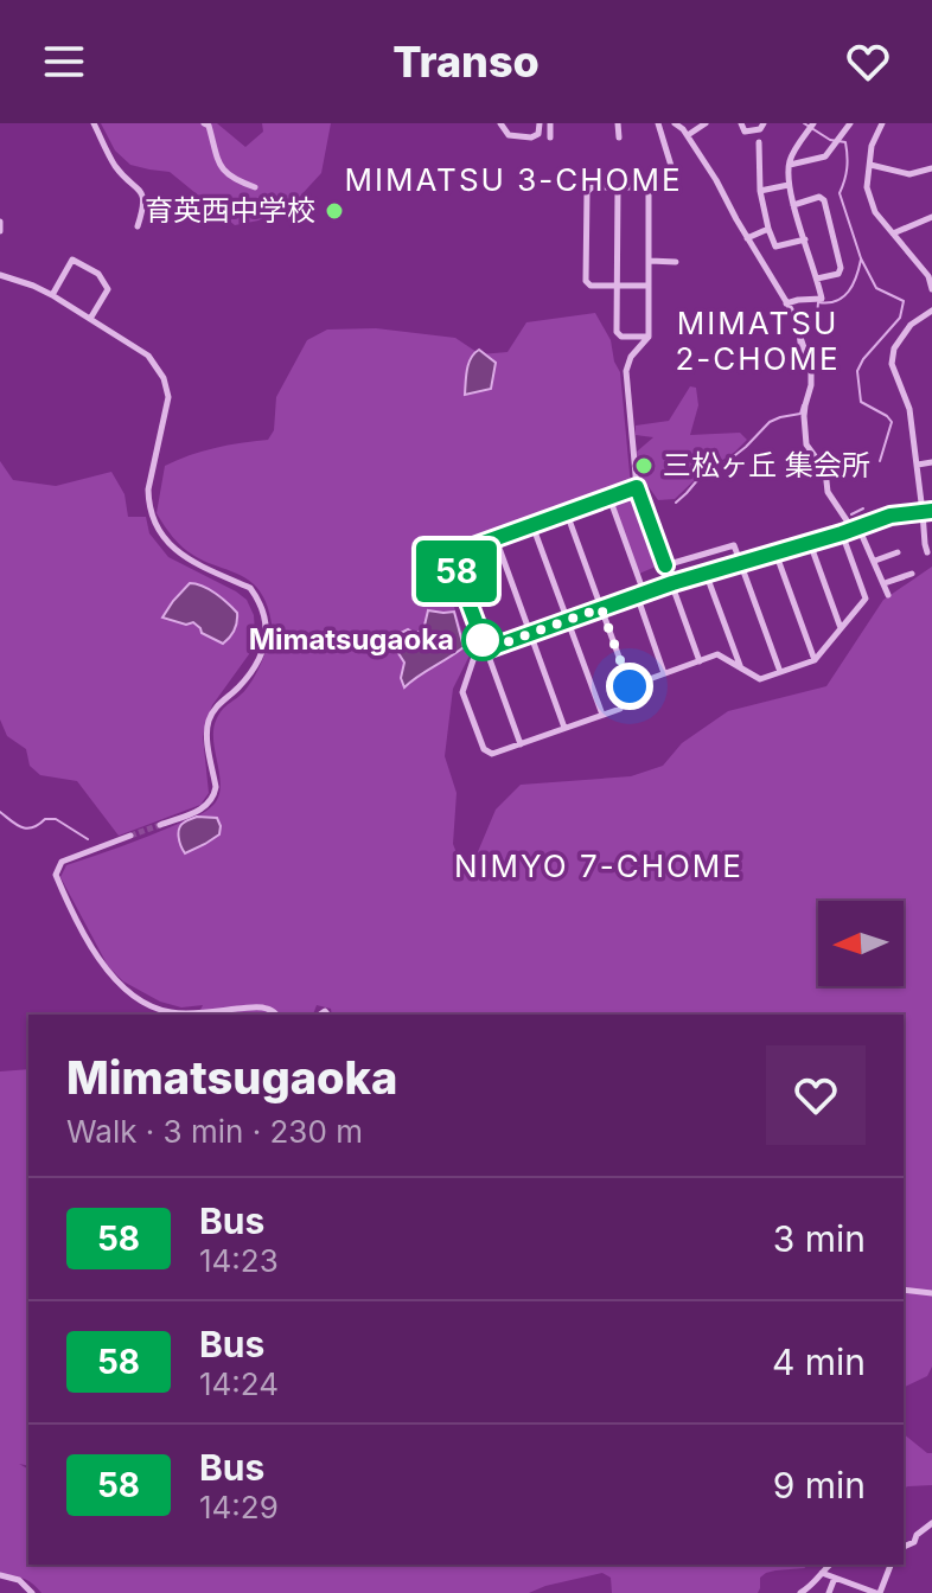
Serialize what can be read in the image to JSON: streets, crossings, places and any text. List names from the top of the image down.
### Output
{
  "districts": ["MIMATSU 3-CHOME", "MIMATSU 2-CHOME", "NIMYO 7-CHOME"],
  "places": ["育英西中学校", "三松ヶ丘 集会所", "Mimatsugaoka"],
  "lines": ["bus line 58"],
  "north": "left",
  "page": {
    "header": "Transo",
    "on_map": "58",
    "heading": ["Mimatsugaoka", "Walk · 3 min · 230 m"],
    "list": [
      {
        "mark": "58",
        "name": "Bus",
        "note": "14:23",
        "value": "3 min"
      },
      {
        "mark": "58",
        "name": "Bus",
        "note": "14:24",
        "value": "4 min"
      },
      {
        "mark": "58",
        "name": "Bus",
        "note": "14:29",
        "value": "9 min"
      }
    ]
  }
}
